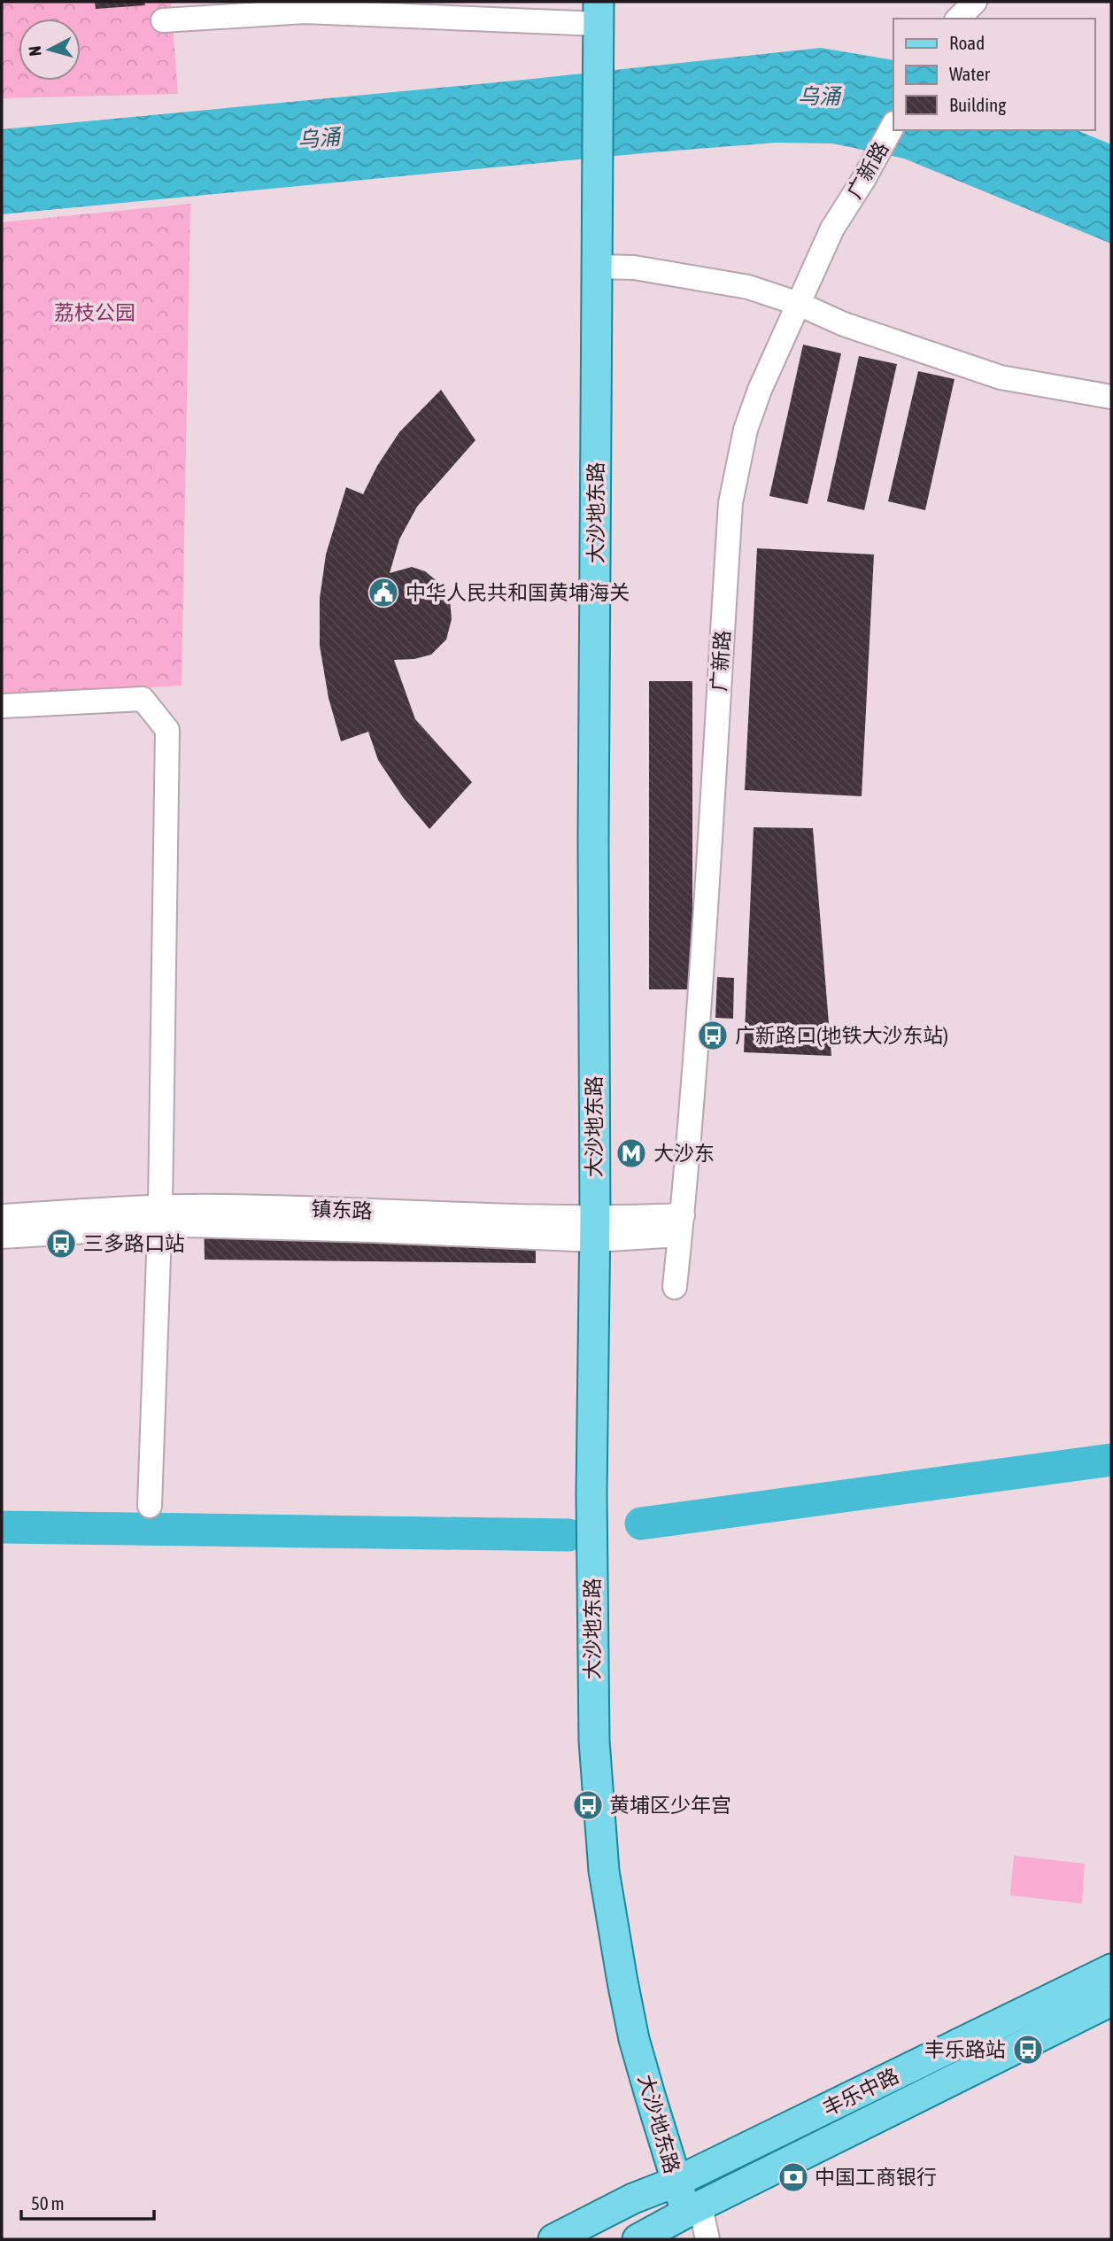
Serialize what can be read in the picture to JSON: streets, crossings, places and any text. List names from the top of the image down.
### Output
{
  "streets": {
    "main road": ["大沙地东路", "丰乐中路"],
    "street": ["广新路", "镇东路"]
  },
  "crossings": [
    ["广新路", "镇东路"],
    ["大沙地东路", "镇东路"],
    ["大沙地东路", "丰乐中路"]
  ],
  "water": ["乌涌"],
  "parks": ["荔枝公园"],
  "places": {
    "public building": ["中华人民共和国黄埔海关"],
    "bus stop": [
      "广新路口(地铁大沙东站)",
      "三多路口站",
      "黄埔区少年宫",
      "丰乐路站"
    ],
    "metro station": ["大沙东"],
    "bank": ["中国工商银行"]
  },
  "legend": ["Road", "Water", "Building"],
  "scale_bar": "50 m",
  "north": "left"
}
